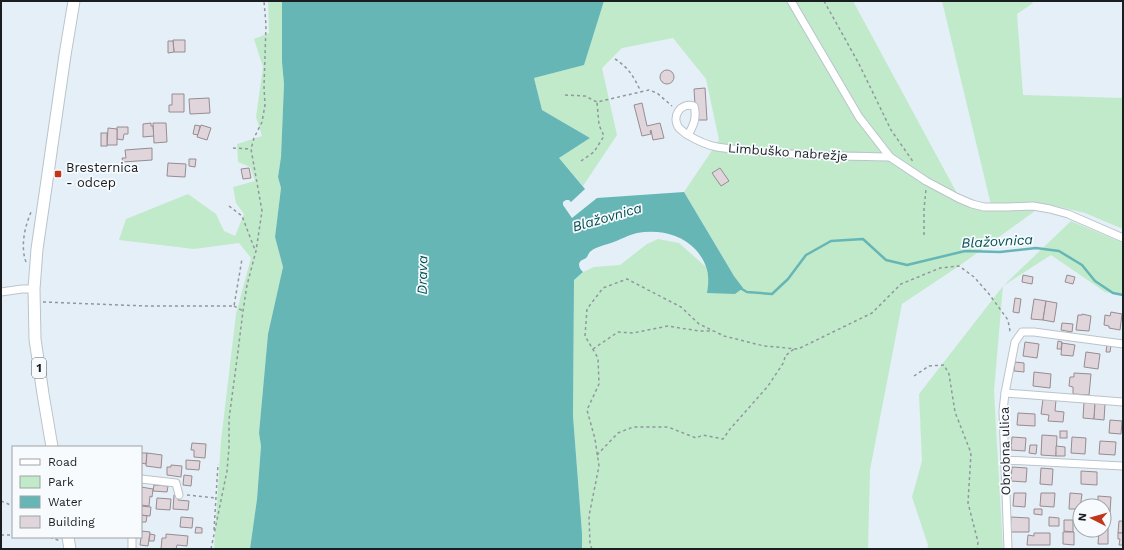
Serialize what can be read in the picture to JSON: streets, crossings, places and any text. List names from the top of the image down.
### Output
{
  "streets": {
    "main road": ["1"],
    "street": ["Limbuško nabrežje", "Obrobna ulica"]
  },
  "water": ["Blažovnica", "Drava"],
  "places": {
    "transit": ["Bresternica - odcep"]
  },
  "legend": [
    "Road",
    "Park",
    "Water",
    "Building"
  ],
  "north": "left"
}
